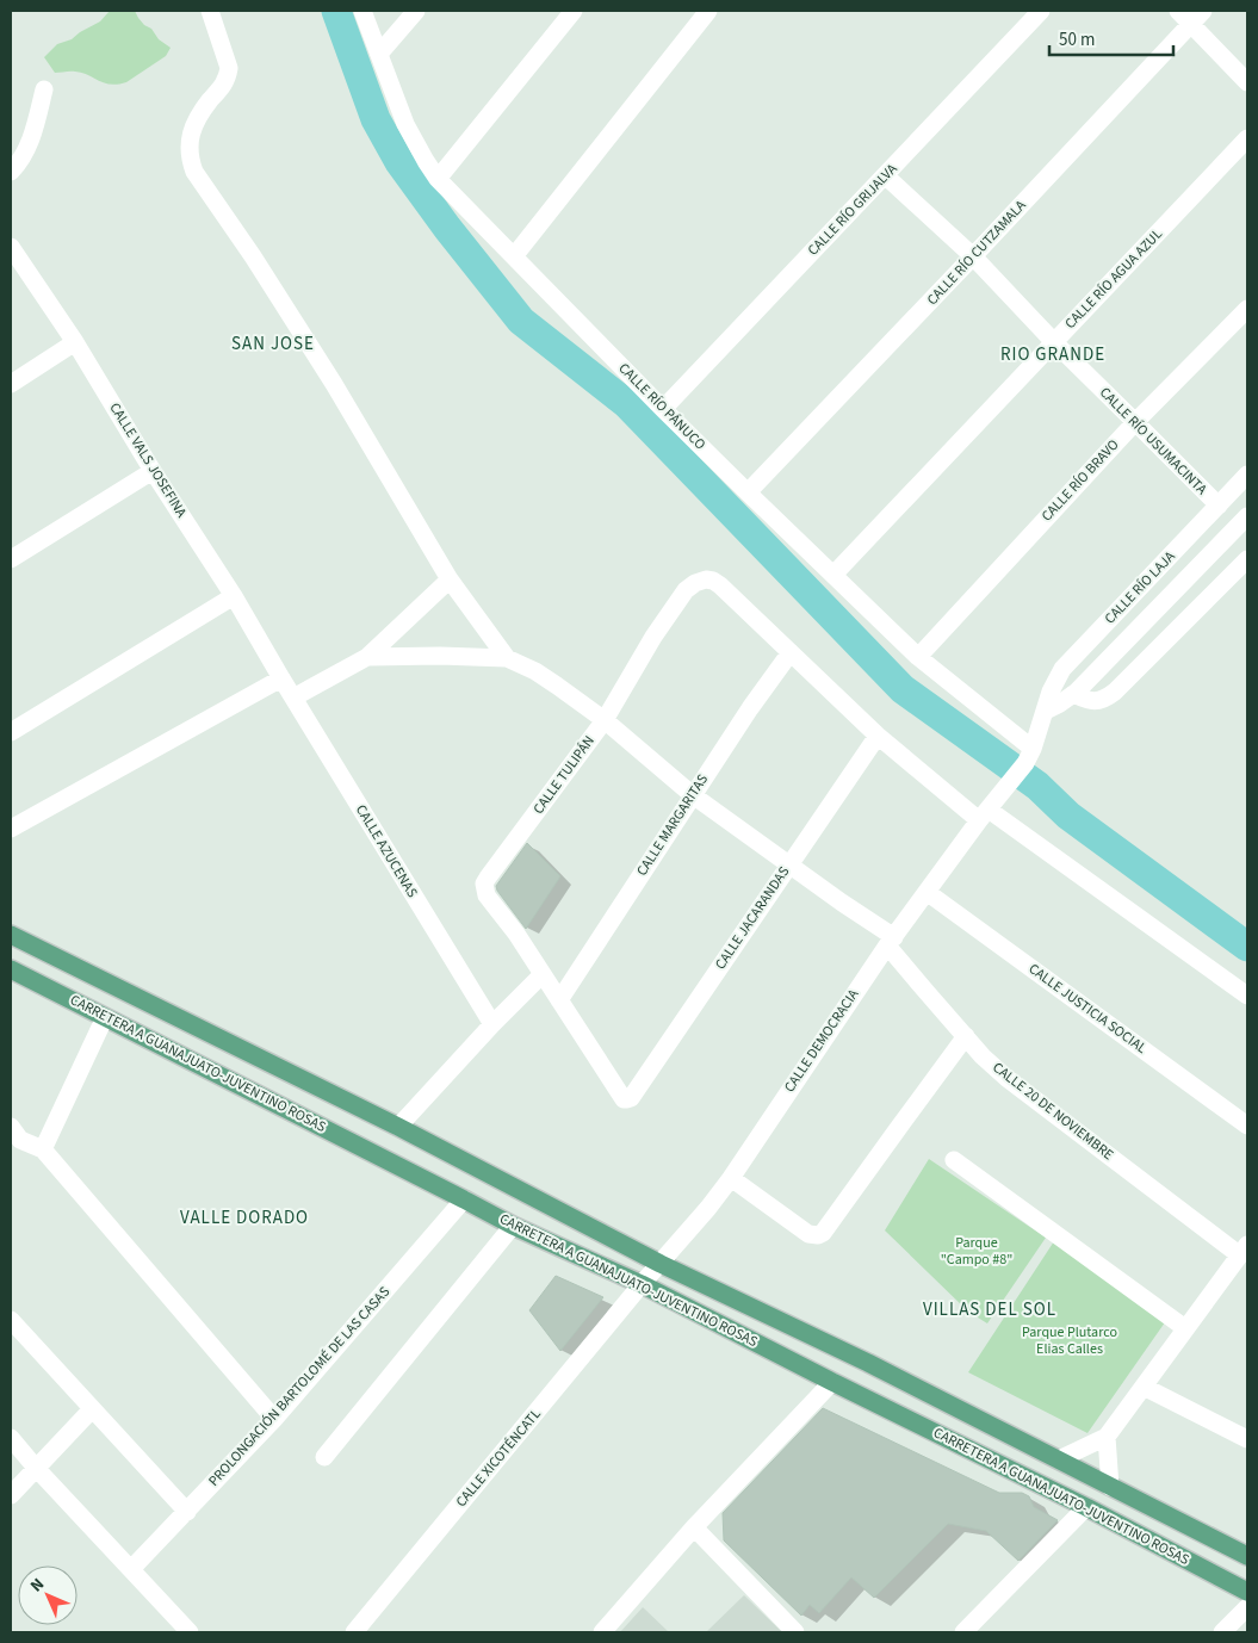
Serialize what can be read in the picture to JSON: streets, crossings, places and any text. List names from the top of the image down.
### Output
{
  "streets": {
    "main road": ["CARRETERA A GUANAJUATO-JUVENTINO ROSAS"],
    "street": [
      "CALLE RÍO GRIJALVA",
      "CALLE RÍO CUTZAMALA",
      "CALLE RÍO AGUA AZUL",
      "CALLE RÍO PÁNUCO",
      "CALLE RÍO USUMACINTA",
      "CALLE VALS JOSEFINA",
      "CALLE RÍO BRAVO",
      "CALLE RÍO LAJA",
      "CALLE TULIPÁN",
      "CALLE MARGARITAS",
      "CALLE AZUCENAS",
      "CALLE JACARANDAS",
      "CALLE JUSTICIA SOCIAL",
      "CALLE DEMOCRACIA",
      "CALLE 20 DE NOVIEMBRE",
      "PROLONGACIÓN BARTOLOMÉ DE LAS CASAS",
      "CALLE XICOTÉNCATL"
    ]
  },
  "crossings": [
    ["CALLE RÍO GRIJALVA", "CALLE RÍO PÁNUCO"],
    ["CALLE RÍO GRIJALVA", "CALLE RÍO USUMACINTA"],
    ["CALLE RÍO CUTZAMALA", "CALLE RÍO PÁNUCO"],
    ["CALLE RÍO CUTZAMALA", "CALLE RÍO USUMACINTA"],
    ["CALLE RÍO AGUA AZUL", "CALLE RÍO PÁNUCO"],
    ["CALLE RÍO AGUA AZUL", "CALLE RÍO USUMACINTA"],
    ["CALLE RÍO PÁNUCO", "CALLE RÍO BRAVO"],
    ["CALLE RÍO PÁNUCO", "CALLE RÍO LAJA"],
    ["CALLE RÍO USUMACINTA", "CALLE RÍO BRAVO"],
    ["CALLE RÍO USUMACINTA", "CALLE RÍO LAJA"],
    ["CALLE VALS JOSEFINA", "CALLE AZUCENAS"],
    ["CALLE RÍO LAJA", "CALLE DEMOCRACIA"],
    ["CALLE TULIPÁN", "CALLE MARGARITAS"],
    ["CALLE TULIPÁN", "CALLE 20 DE NOVIEMBRE"],
    ["CALLE MARGARITAS", "CALLE JACARANDAS"],
    ["CALLE MARGARITAS", "CALLE 20 DE NOVIEMBRE"],
    ["CALLE JACARANDAS", "CALLE 20 DE NOVIEMBRE"],
    ["CALLE JUSTICIA SOCIAL", "CALLE DEMOCRACIA"],
    ["CALLE DEMOCRACIA", "CARRETERA A GUANAJUATO-JUVENTINO ROSAS"],
    ["CALLE DEMOCRACIA", "CALLE 20 DE NOVIEMBRE"],
    ["CALLE DEMOCRACIA", "CALLE XICOTÉNCATL"],
    ["CARRETERA A GUANAJUATO-JUVENTINO ROSAS", "PROLONGACIÓN BARTOLOMÉ DE LAS CASAS"],
    ["CARRETERA A GUANAJUATO-JUVENTINO ROSAS", "CALLE XICOTÉNCATL"]
  ],
  "districts": [
    "SAN JOSE",
    "RIO GRANDE",
    "VALLE DORADO",
    "VILLAS DEL SOL"
  ],
  "parks": ["Parque \"Campo #8\"", "Parque Plutarco Elias Calles"],
  "scale_bar": "50 m",
  "north": "top left"
}
